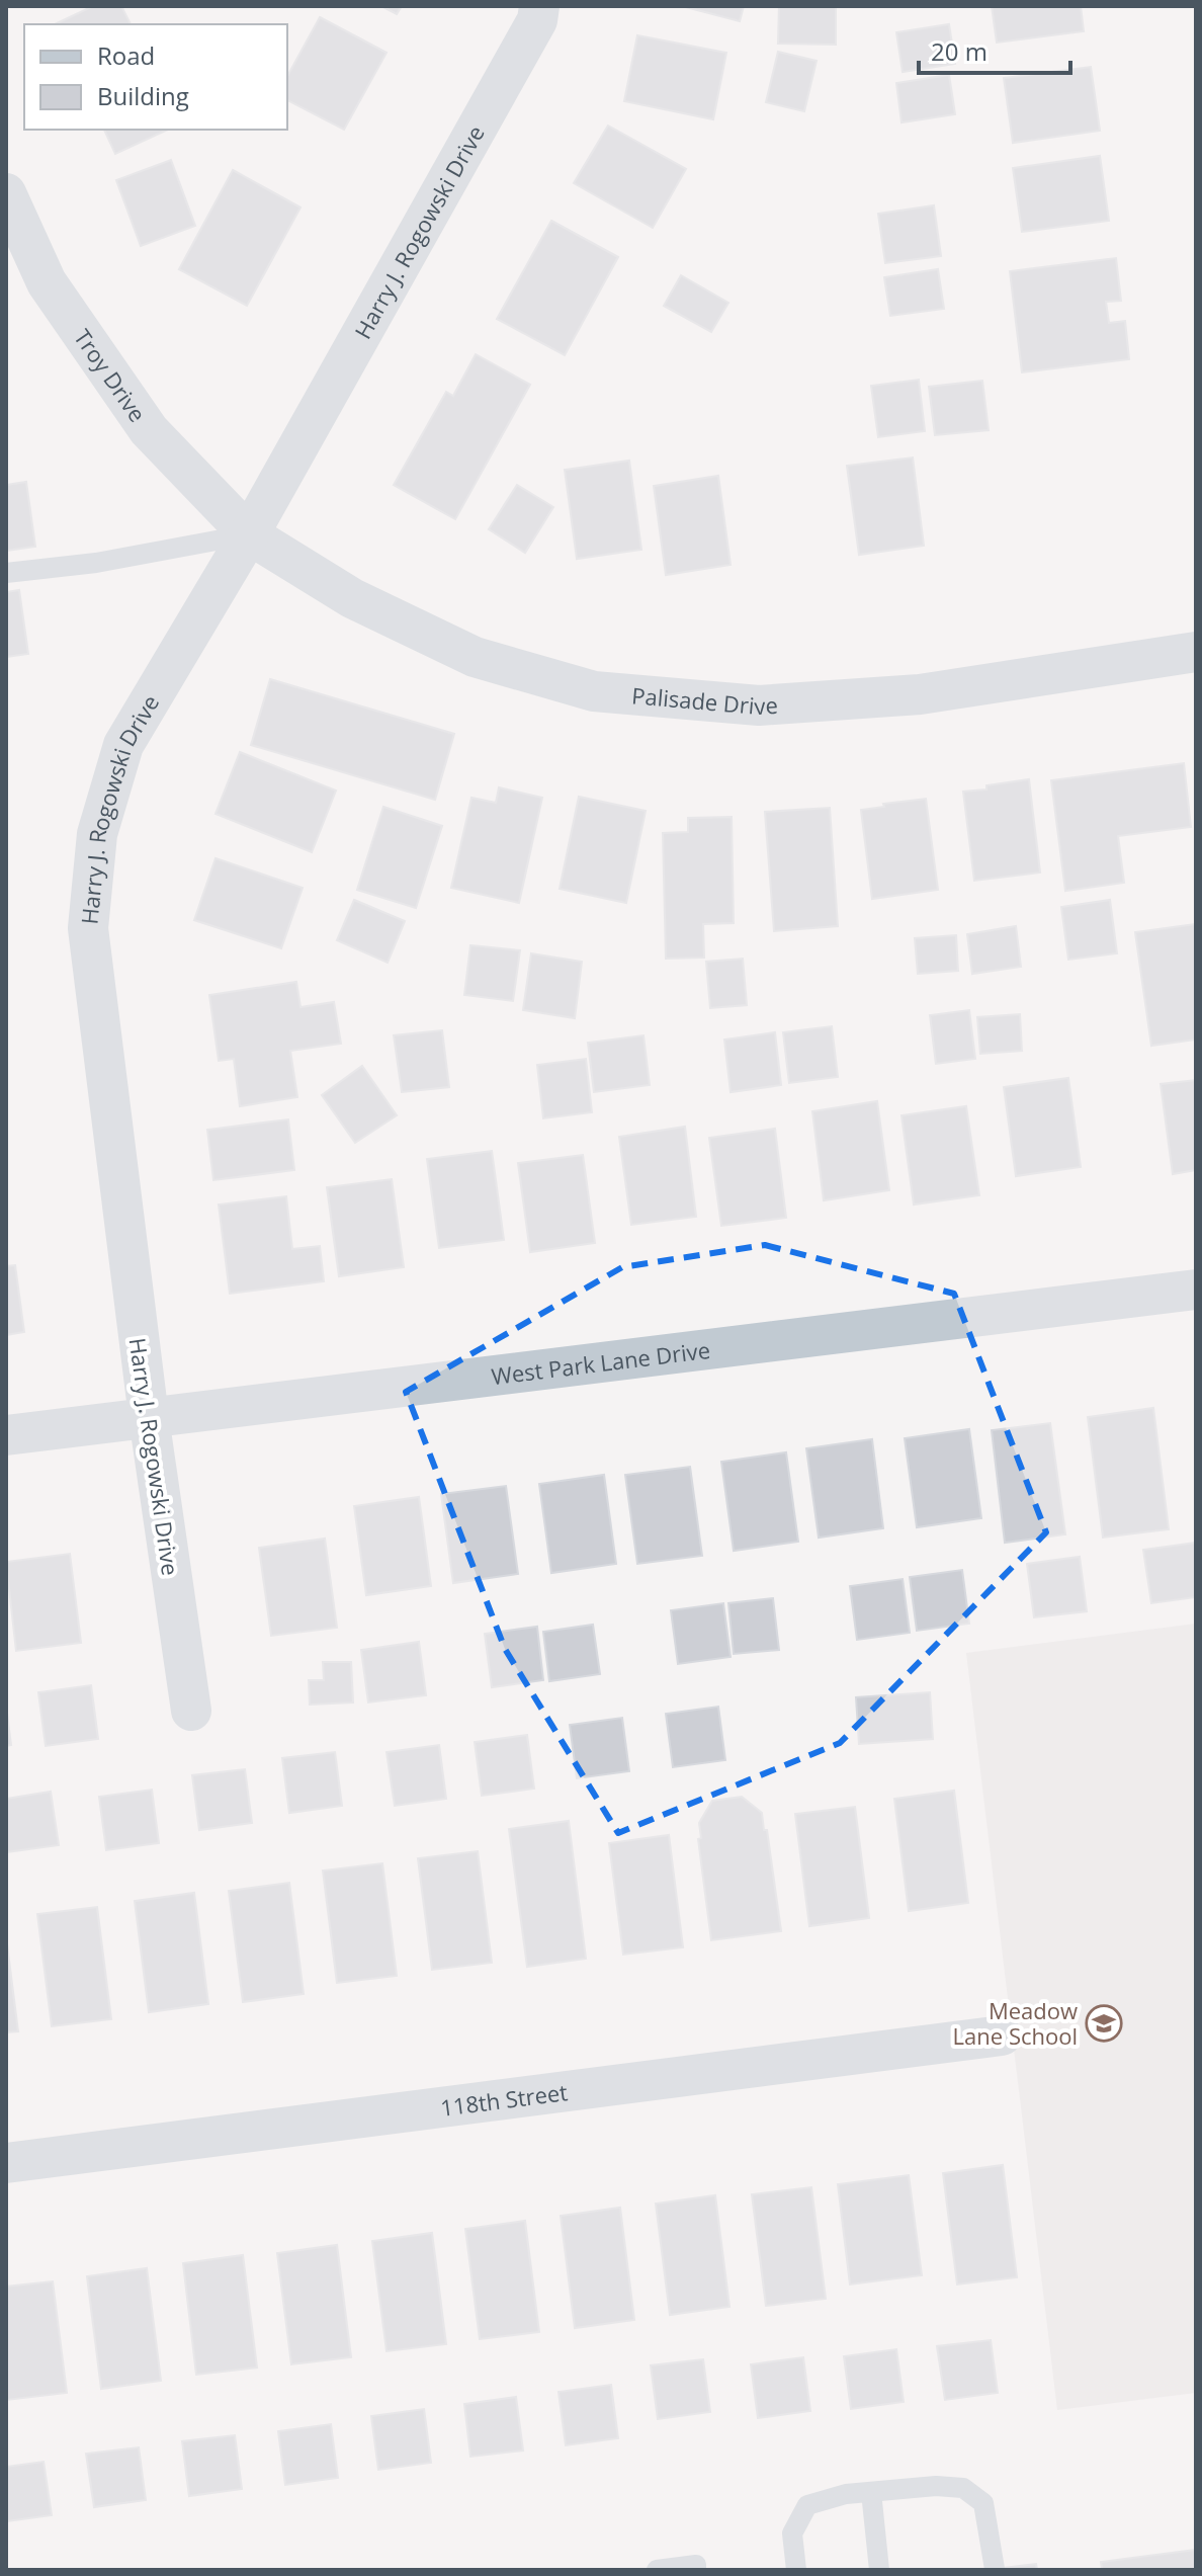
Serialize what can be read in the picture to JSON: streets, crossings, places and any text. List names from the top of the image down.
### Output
{
  "streets": {
    "street": [
      "Harry J. Rogowski Drive",
      "Troy Drive",
      "Palisade Drive",
      "West Park Lane Drive",
      "118th Street"
    ]
  },
  "crossings": [
    ["Harry J. Rogowski Drive", "Troy Drive"],
    ["Harry J. Rogowski Drive", "Palisade Drive"],
    ["Harry J. Rogowski Drive", "West Park Lane Drive"],
    ["Troy Drive", "Palisade Drive"]
  ],
  "places": {
    "school or university": ["Meadow Lane School"]
  },
  "legend": ["Road", "Building"],
  "scale_bar": "20 m"
}
